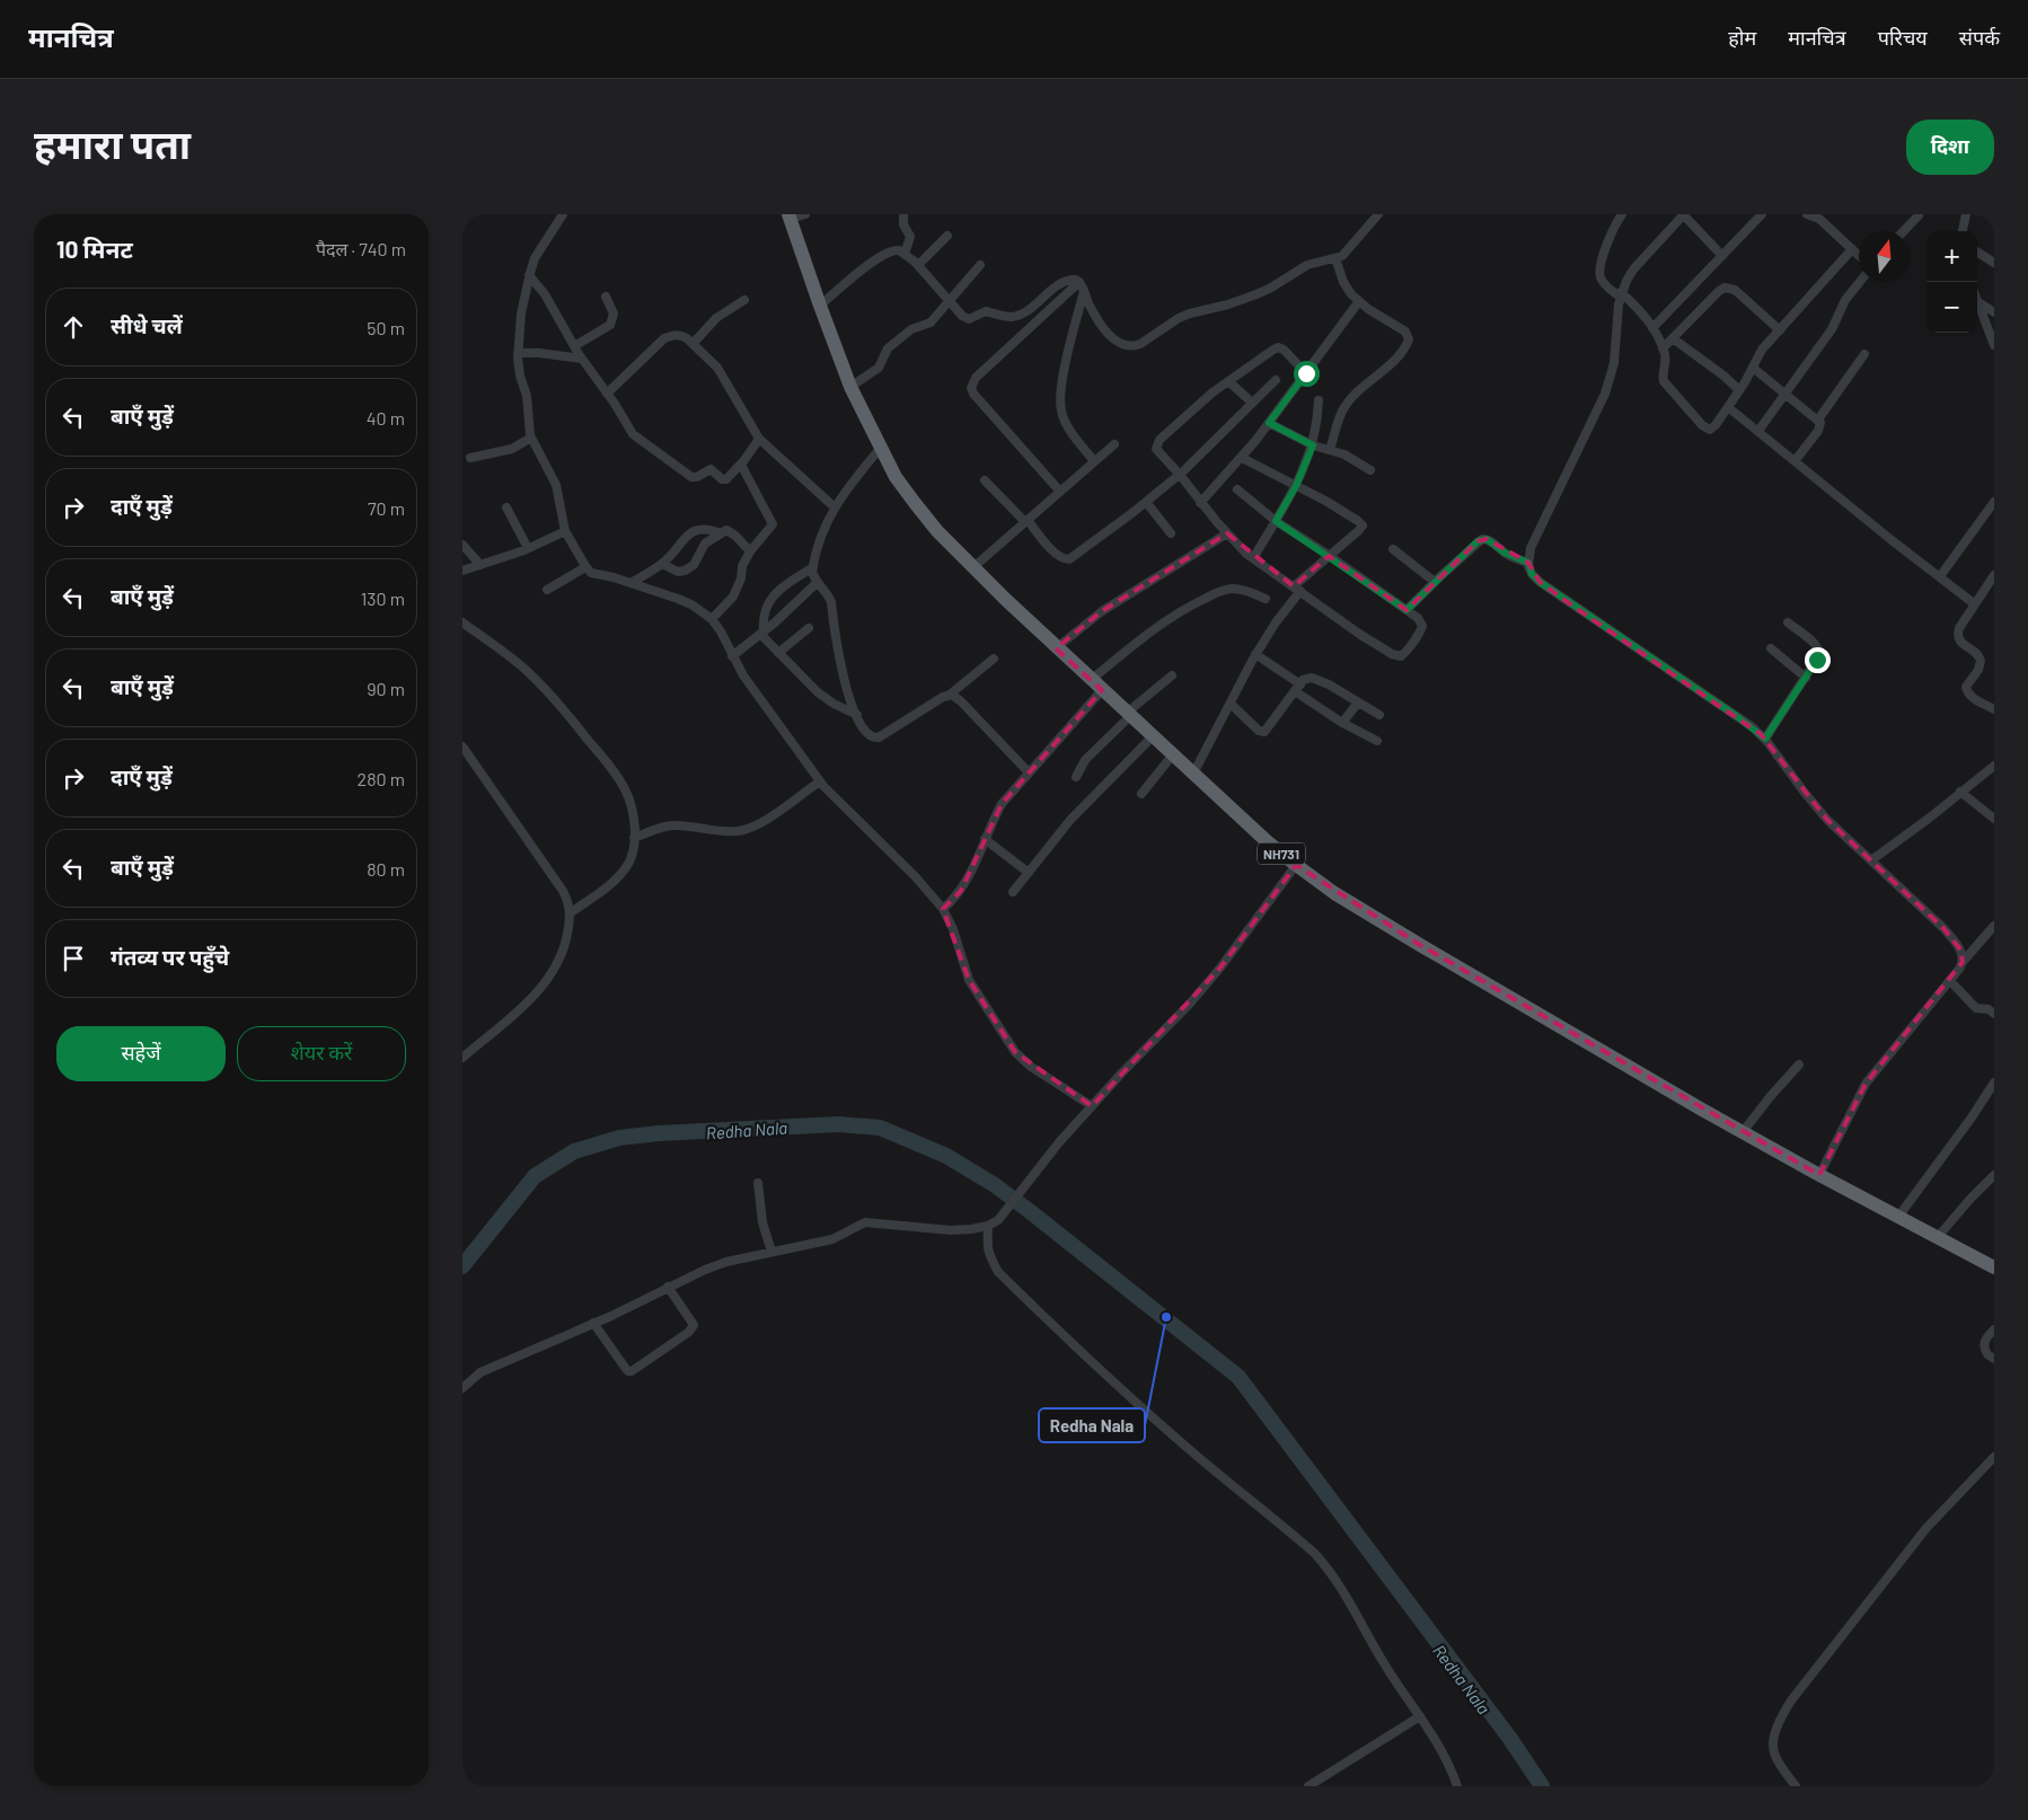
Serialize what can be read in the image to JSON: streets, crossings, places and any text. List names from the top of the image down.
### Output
{
  "streets": {
    "highway": ["NH731"]
  },
  "water": ["Redha Nala"],
  "places": ["Redha Nala"],
  "north": "top",
  "page": {
    "header": "मानचित्र",
    "nav": [
      "होम",
      "मानचित्र",
      "परिचय",
      "संपर्क"
    ],
    "title": "हमारा पता",
    "buttons": [
      "दिशा",
      ["सहेजें", "शेयर करें"]
    ],
    "heading": ["10 मिनट", "पैदल · 740 m"],
    "map_buttons": ["+", "−"],
    "list": [
      ["सीधे चलें", "50 m"],
      ["बाएँ मुड़ें", "40 m"],
      ["दाएँ मुड़ें", "70 m"],
      ["बाएँ मुड़ें", "130 m"],
      ["बाएँ मुड़ें", "90 m"],
      ["दाएँ मुड़ें", "280 m"],
      ["बाएँ मुड़ें", "80 m"],
      "गंतव्य पर पहुँचे"
    ]
  }
}
